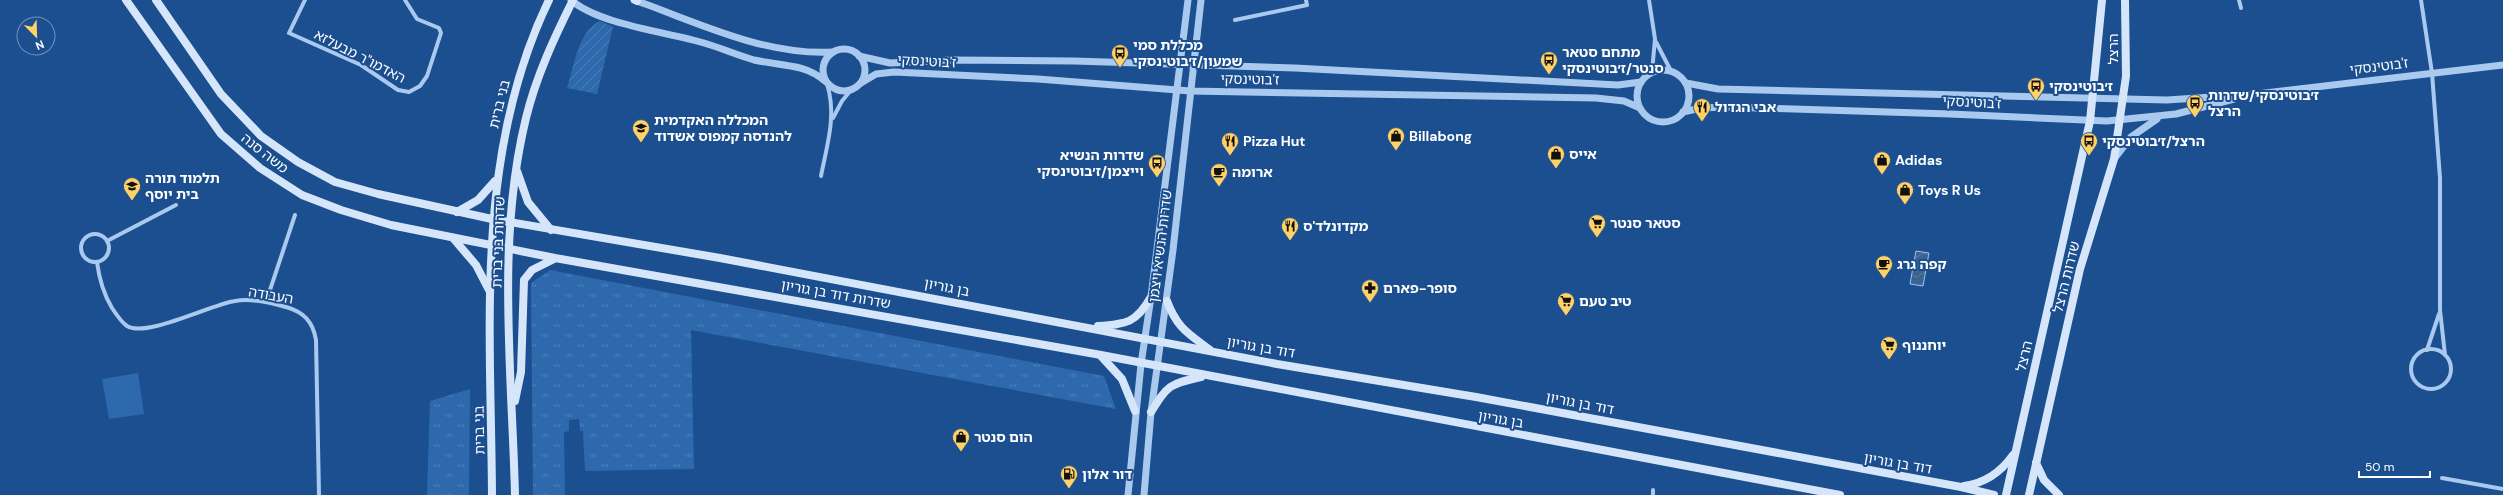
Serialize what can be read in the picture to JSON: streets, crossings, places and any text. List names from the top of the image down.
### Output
{
  "streets": {
    "main road": [
      "הרצל",
      "בני ברית",
      "משה סנה",
      "שדרות בני ברית",
      "שדרות הרצל",
      "בן גוריון",
      "שדרות דוד בן גוריון",
      "דוד בן גוריון"
    ],
    "street": [
      "האדמו\"ר מבעלזא",
      "ז'בוטינסקי",
      "שדרות הנשיא ויצמן",
      "העבודה"
    ]
  },
  "crossings": [
    ["הרצל", "ז'בוטינסקי"],
    ["הרצל", "שדרות הרצל"],
    ["ז'בוטינסקי", "שדרות הנשיא ויצמן"],
    ["ז'בוטינסקי", "שדרות הרצל"],
    ["בני ברית", "משה סנה"],
    ["בני ברית", "שדרות בני ברית"],
    ["משה סנה", "שדרות בני ברית"],
    ["משה סנה", "שדרות דוד בן גוריון"],
    ["שדרות בני ברית", "שדרות דוד בן גוריון"],
    ["שדרות הנשיא ויצמן", "בן גוריון"],
    ["שדרות הנשיא ויצמן", "שדרות דוד בן גוריון"],
    ["שדרות הנשיא ויצמן", "דוד בן גוריון"],
    ["בן גוריון", "שדרות דוד בן גוריון"]
  ],
  "places": {
    "bus stop": [
      "מכללת סמי שמעון/ז׳בוטינסקי",
      "מתחם סטאר סנטר/ז׳בוטינסקי",
      "ז׳בוטינסקי",
      "ז׳בוטינסקי/שדרות הרצל",
      "הרצל/ז׳בוטינסקי",
      "שדרות הנשיא וייצמן/ז׳בוטינסקי"
    ],
    "restaurant": ["אבי הגדול", "Pizza Hut", "מקדונלד'ס"],
    "school or university": ["המכללה האקדמית להנדסה קמפוס אשדוד", "תלמוד תורה בית יוסף"],
    "shop": [
      "Billabong",
      "אייס",
      "Adidas",
      "Toys R Us",
      "הום סנטר"
    ],
    "cafe": ["ארומה", "קפה גרג"],
    "supermarket": ["סטאר סנטר", "טיב טעם", "יוחננוף"],
    "pharmacy": ["סופר-פארם"],
    "fuel station": ["דור אלון"]
  },
  "scale_bar": "50 m",
  "north": "bottom right"
}
